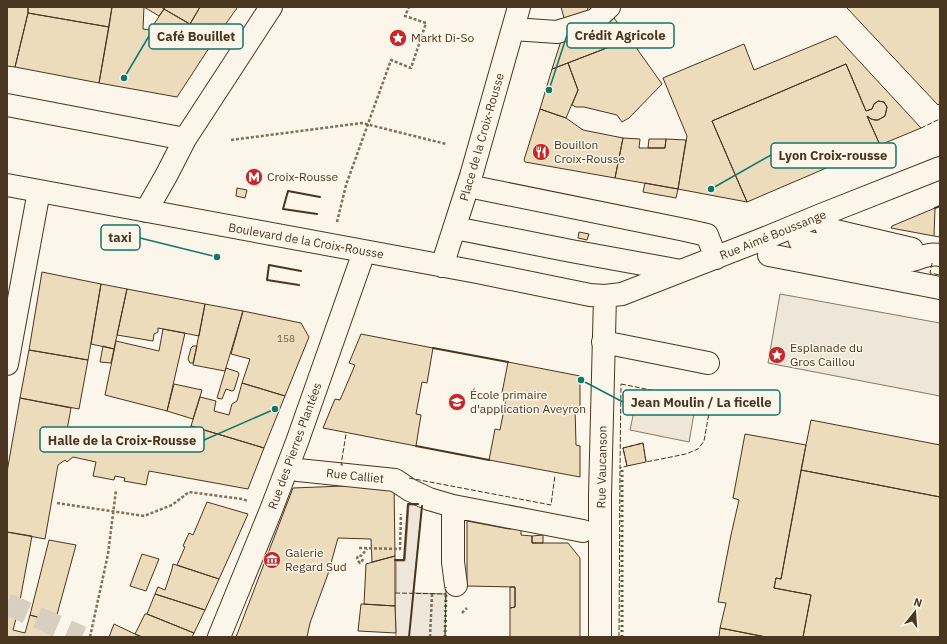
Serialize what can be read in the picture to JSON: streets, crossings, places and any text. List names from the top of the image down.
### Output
{
  "streets": {
    "street": [
      "Place de la Croix-Rousse",
      "Rue Aimé Boussange",
      "Boulevard de la Croix-Rousse",
      "Rue des Pierres Plantées",
      "Rue Vaucanson",
      "Rue Calliet"
    ]
  },
  "crossings": [
    ["Place de la Croix-Rousse", "Boulevard de la Croix-Rousse"],
    ["Rue Aimé Boussange", "Boulevard de la Croix-Rousse"],
    ["Rue Aimé Boussange", "Rue Vaucanson"],
    ["Boulevard de la Croix-Rousse", "Rue des Pierres Plantées"],
    ["Boulevard de la Croix-Rousse", "Rue Vaucanson"]
  ],
  "places": {
    "place": ["Markt Di-So", "Esplanade du Gros Caillou"],
    "other": [
      "Café Bouillet",
      "Crédit Agricole",
      "Lyon Croix-rousse",
      "taxi",
      "Jean Moulin / La ficelle",
      "Halle de la Croix-Rousse"
    ],
    "restaurant": ["Bouillon Croix-Rousse"],
    "metro station": ["Croix-Rousse"],
    "school or university": ["École primaire d'application Aveyron"],
    "museum": ["Galerie Regard Sud"]
  },
  "house_numbers": ["158"],
  "north": "top"
}
